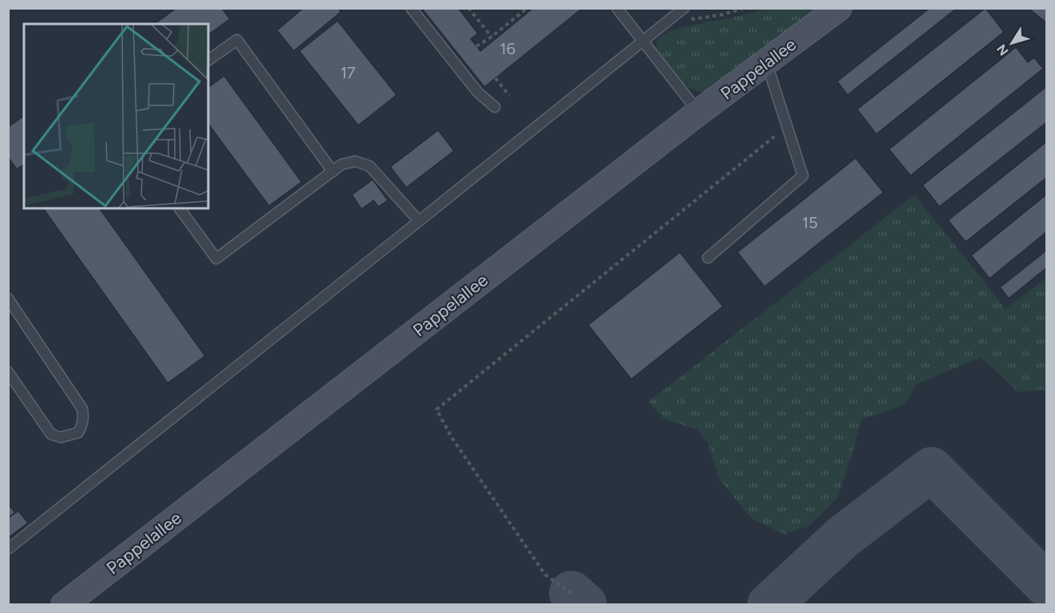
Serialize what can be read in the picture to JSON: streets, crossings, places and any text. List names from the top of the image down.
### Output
{
  "streets": {
    "main road": ["Pappelallee"]
  },
  "house_numbers": ["16", "17", "15"],
  "north": "bottom left"
}
